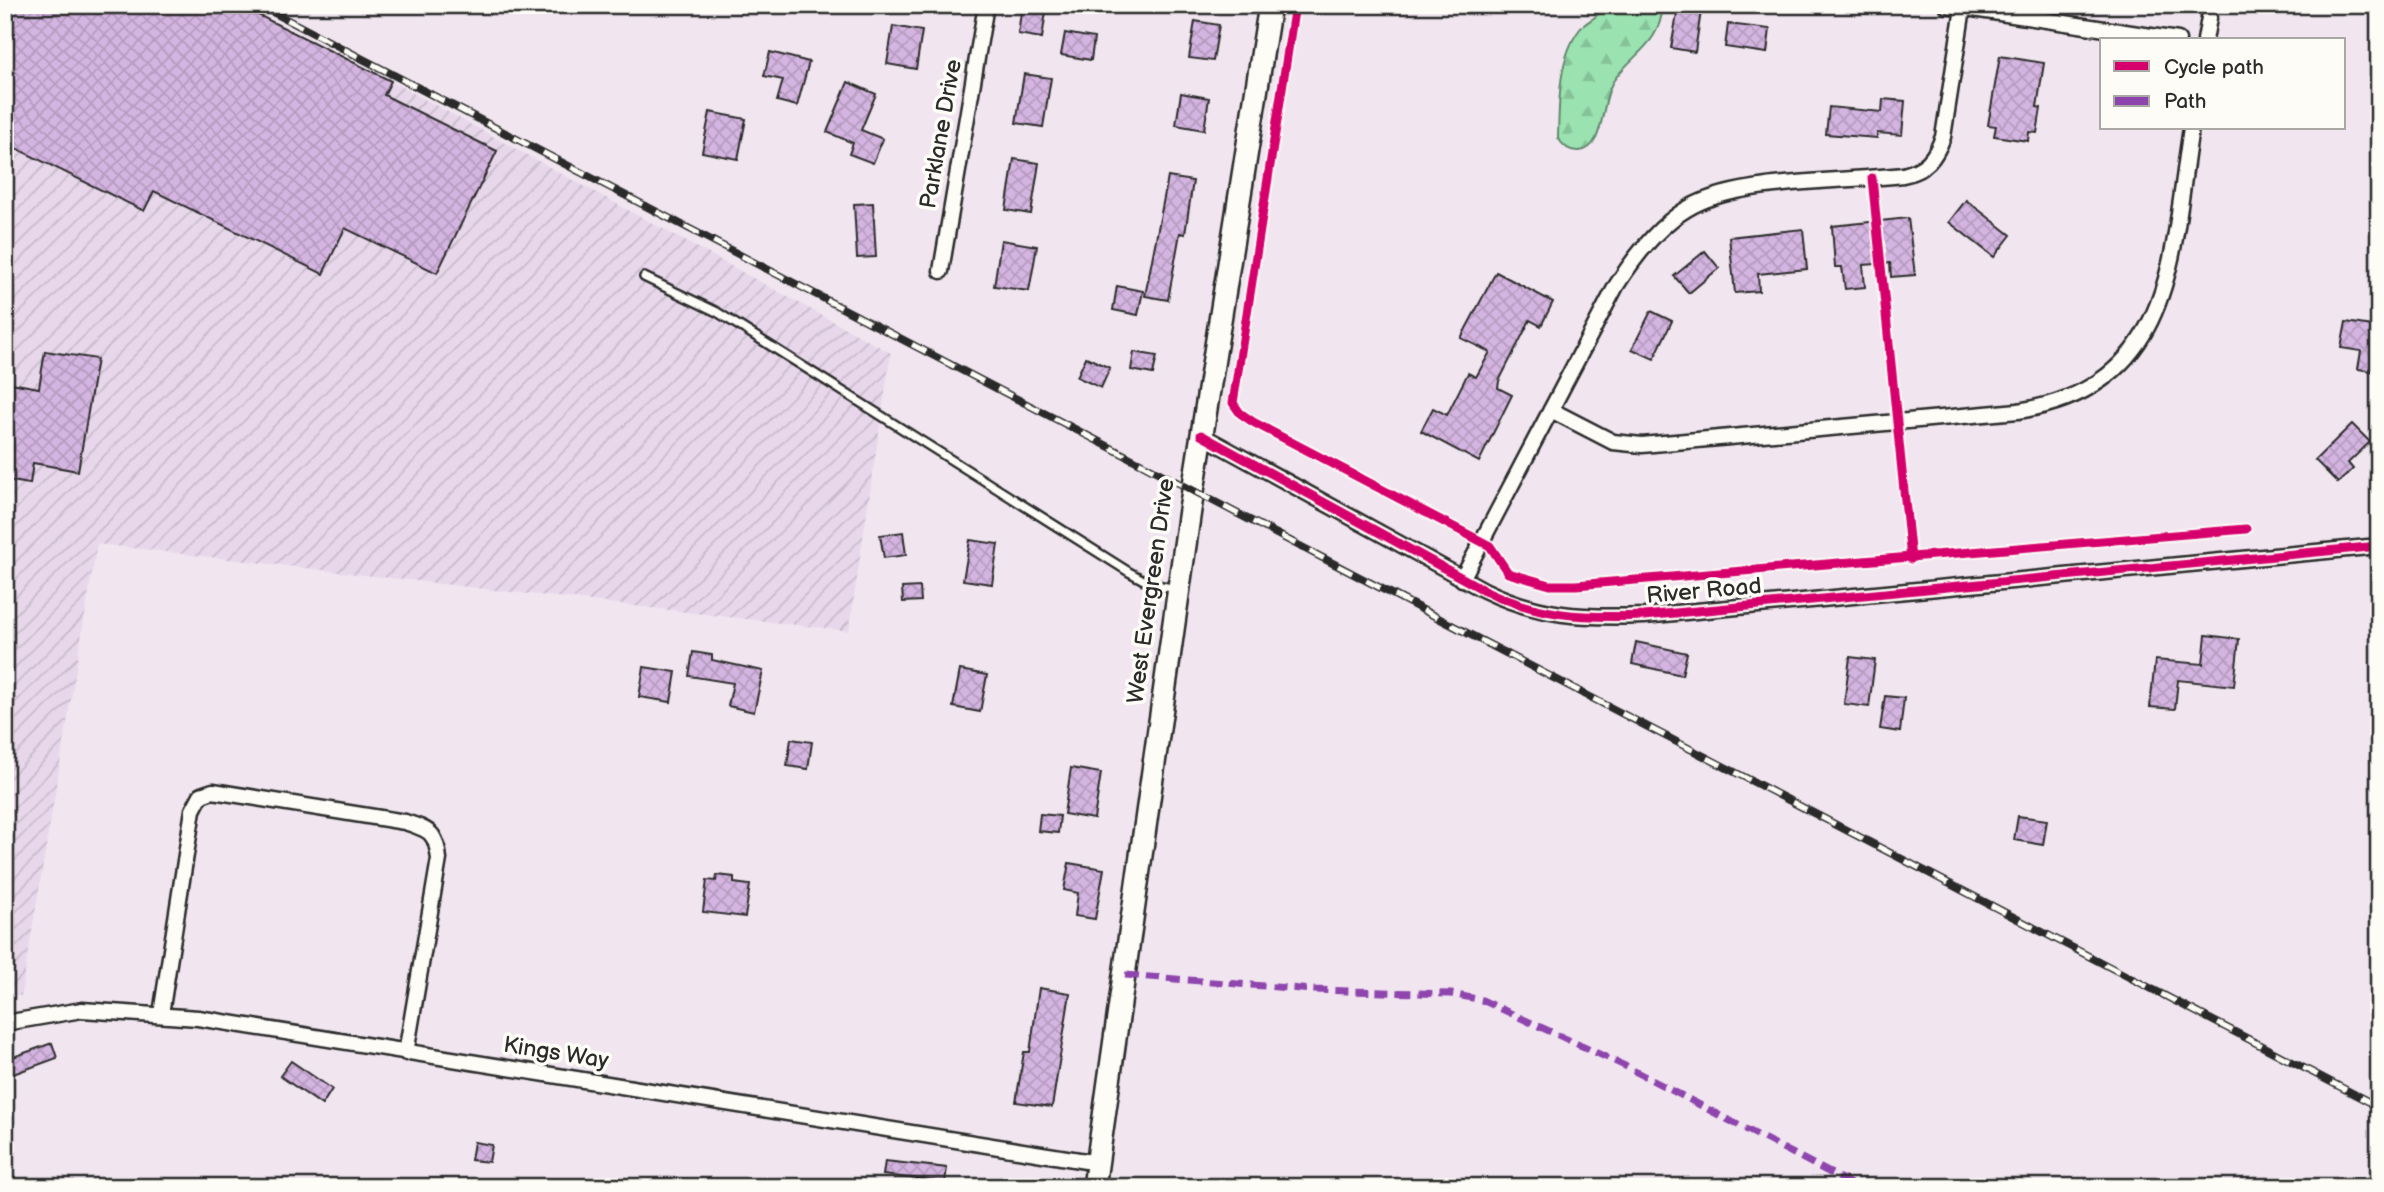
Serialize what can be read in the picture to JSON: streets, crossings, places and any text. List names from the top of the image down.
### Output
{
  "streets": {
    "street": [
      "Parklane Drive",
      "West Evergreen Drive",
      "River Road",
      "Kings Way"
    ]
  },
  "crossings": [
    ["West Evergreen Drive", "River Road"],
    ["West Evergreen Drive", "Kings Way"]
  ],
  "legend": ["Cycle path", "Path"]
}
